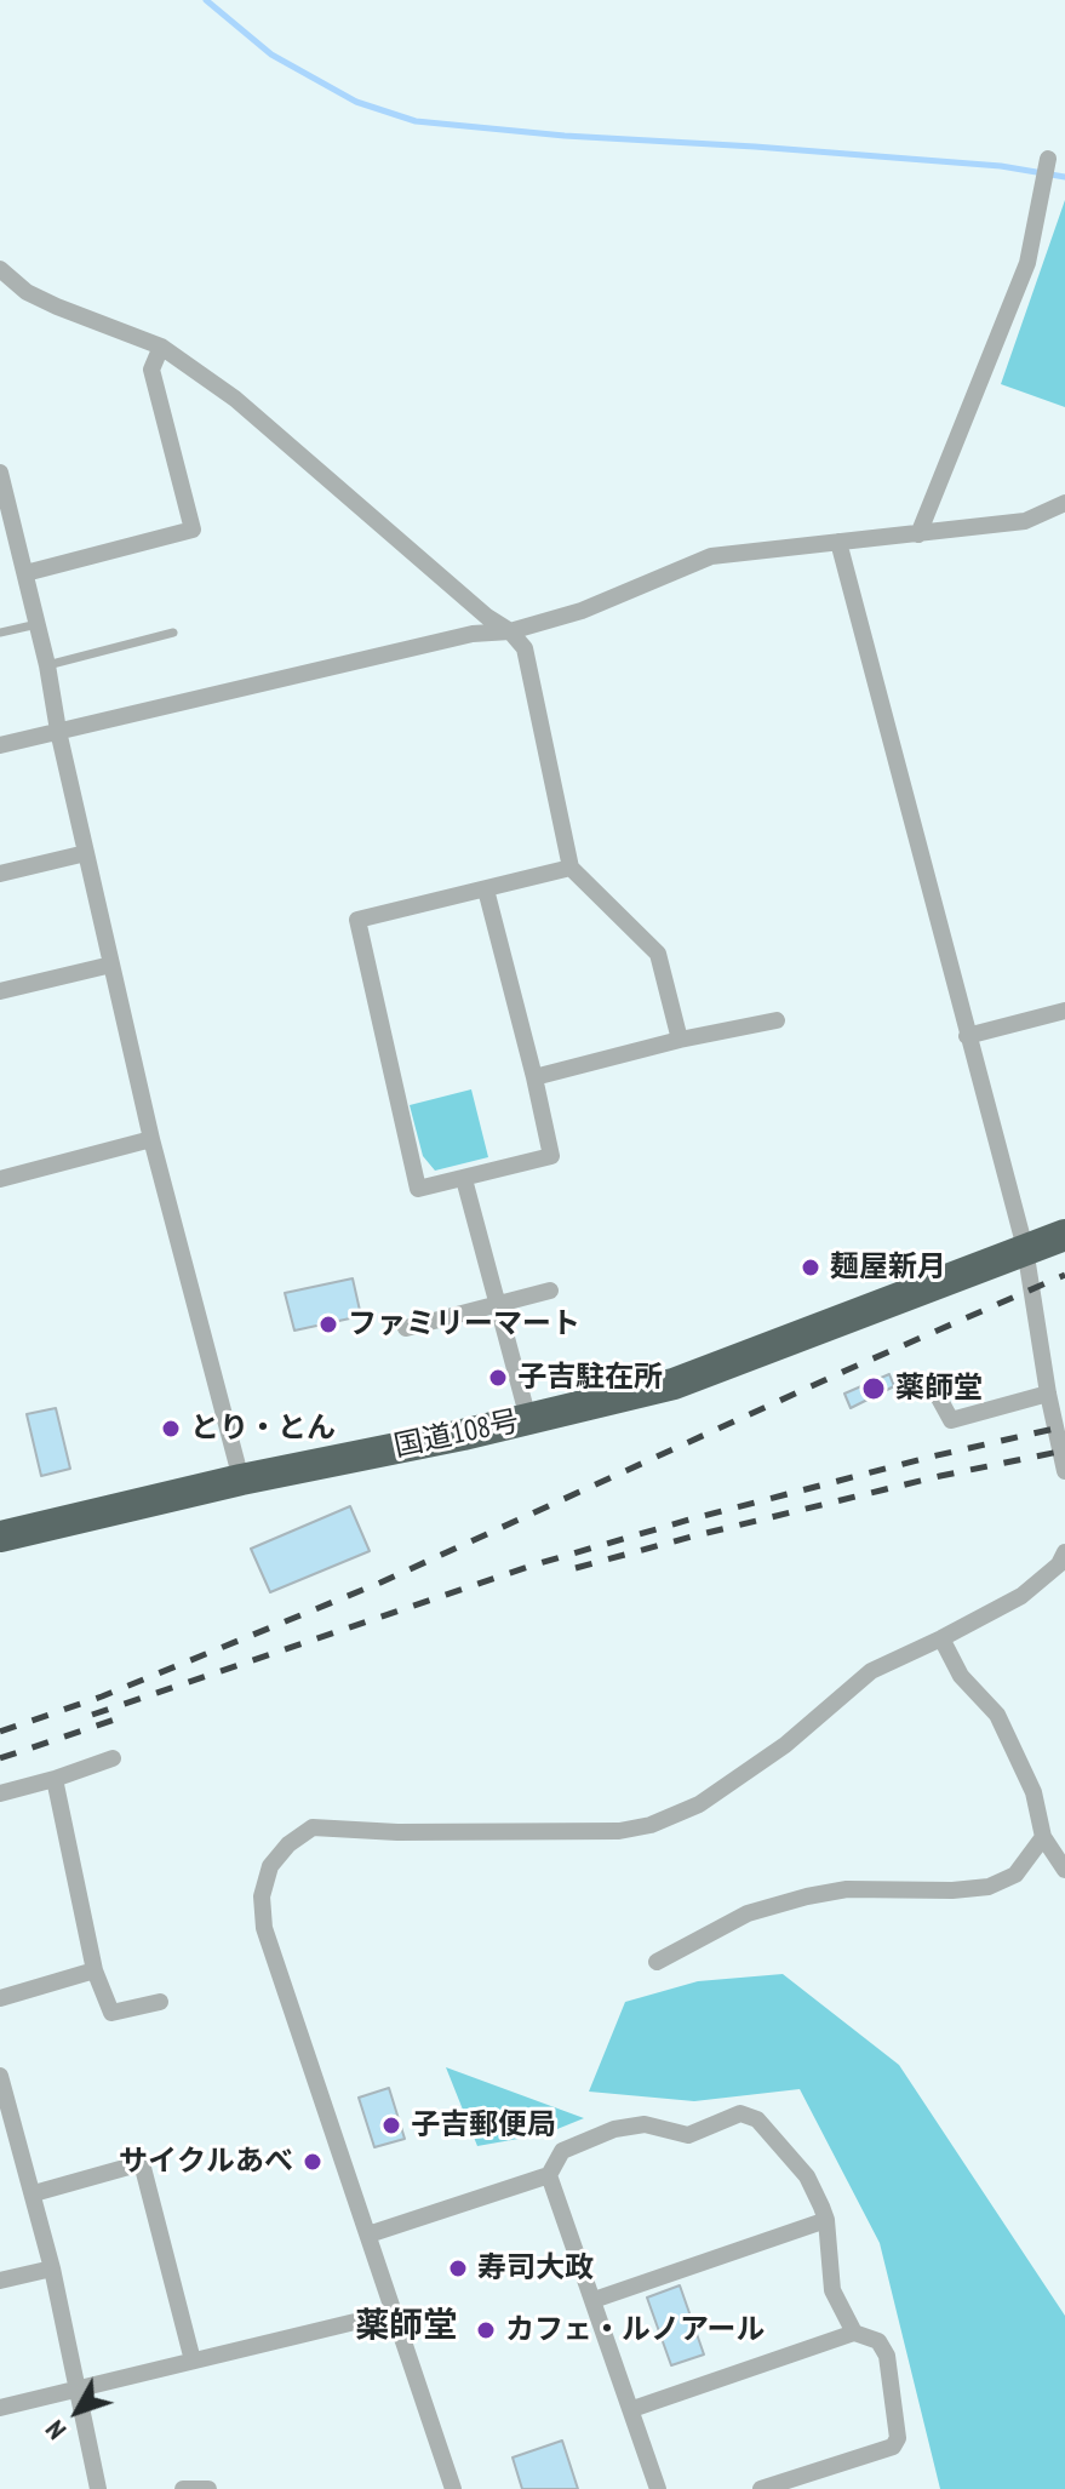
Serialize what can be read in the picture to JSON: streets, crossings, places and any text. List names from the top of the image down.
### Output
{
  "streets": {
    "highway": ["国道108号"]
  },
  "districts": ["薬師堂"],
  "places": [
    "麺屋新月",
    "ファミリーマート",
    "子吉駐在所",
    "薬師堂",
    "とり・とん",
    "子吉郵便局",
    "サイクルあべ",
    "寿司大政",
    "カフェ・ルノアール"
  ],
  "north": "bottom left"
}
